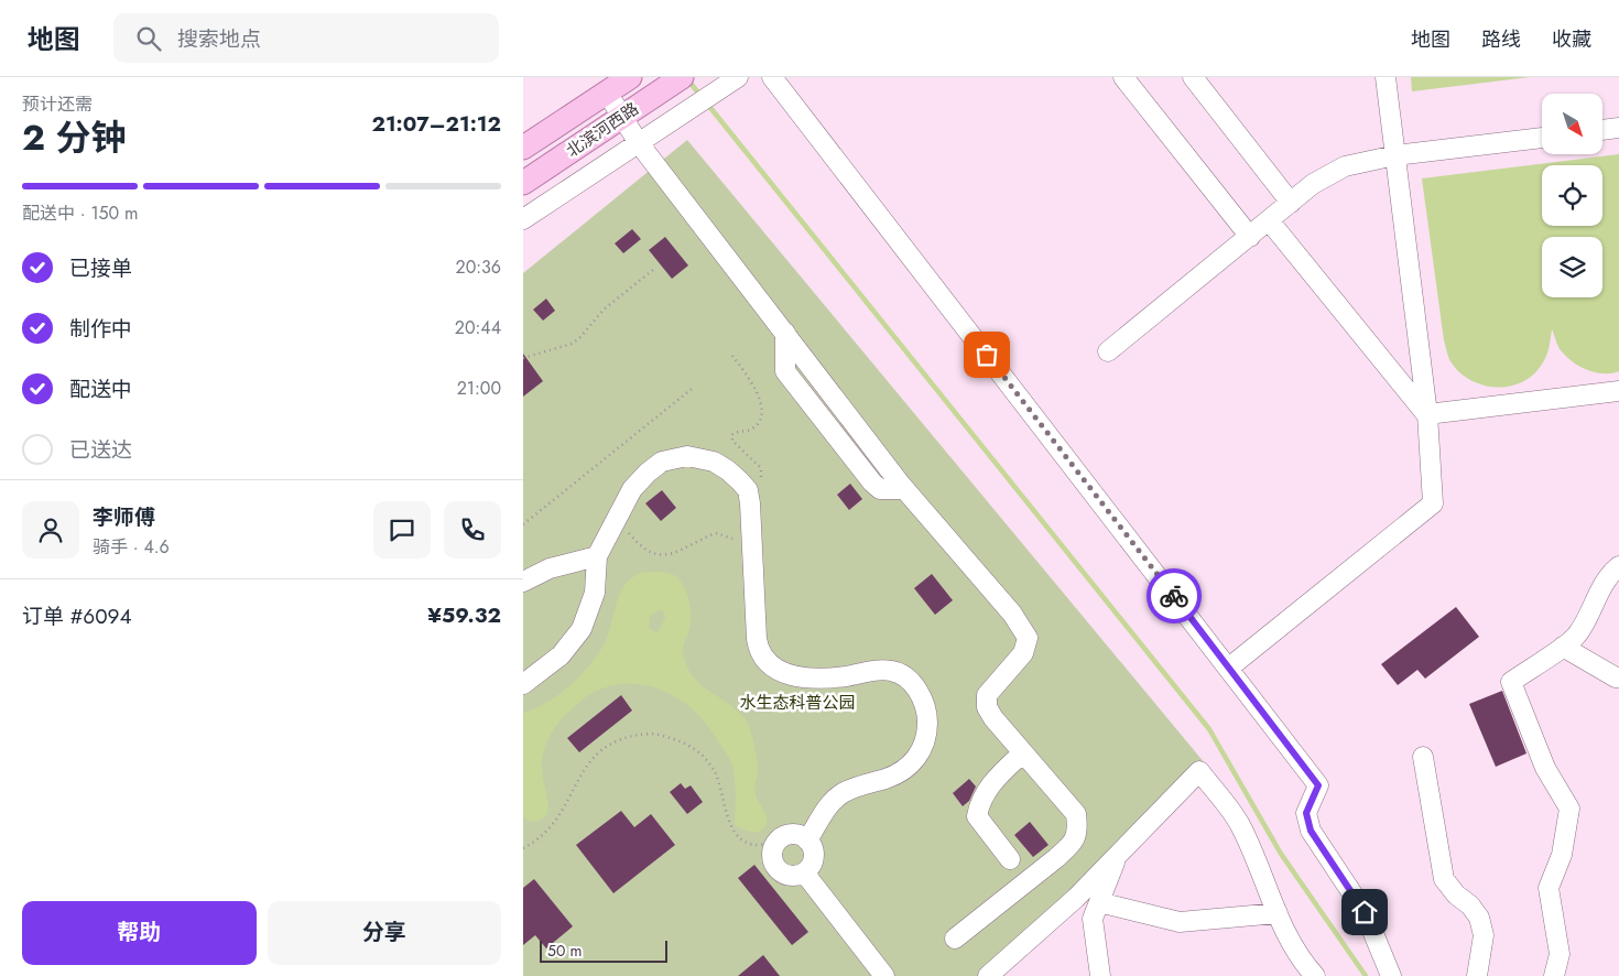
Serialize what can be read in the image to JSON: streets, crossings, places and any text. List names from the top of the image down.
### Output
{
  "streets": {
    "main road": ["北滨河西路"]
  },
  "parks": ["水生态科普公园"],
  "scale_bar": "50 m",
  "north": "bottom right",
  "page": {
    "header": "地图",
    "search": "搜索地点",
    "nav": ["地图", "路线", "收藏"],
    "heading": ["2 分钟", "预计还需", "21:07–21:12"],
    "panel": [
      "李师傅",
      "骑手 · 4.6",
      "订单 #6094",
      "¥59.32"
    ],
    "bar": "配送中 · 150 m",
    "list": [
      ["已接单", "20:36"],
      ["制作中", "20:44"],
      ["配送中", "21:00"],
      "已送达"
    ],
    "buttons": ["帮助", "分享"],
    "scale": "50 m"
  }
}
